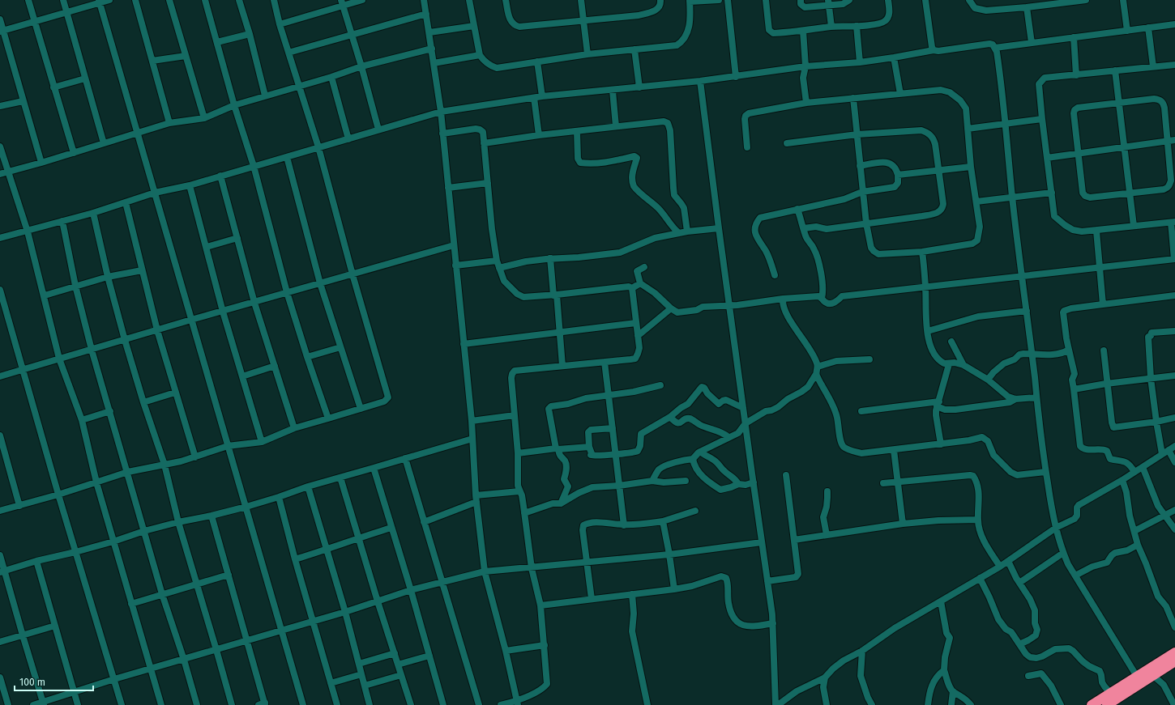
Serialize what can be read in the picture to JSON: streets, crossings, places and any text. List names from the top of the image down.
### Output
{
  "scale_bar": "100 m"
}
